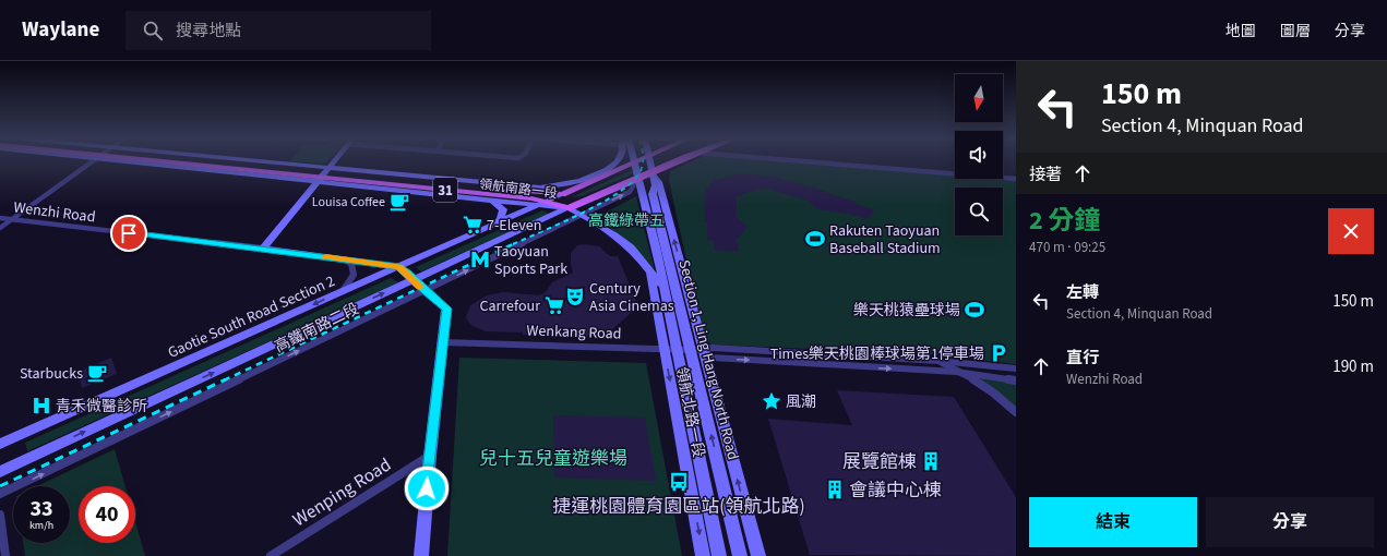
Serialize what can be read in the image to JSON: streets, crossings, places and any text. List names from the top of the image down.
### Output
{
  "streets": {
    "main road": ["領航南路一段", "31", "高鐵南路二段"],
    "street": [
      "Wenzhi Road",
      "Gaotie South Road Section 2",
      "Wenkang Road",
      "Section 1, Ling Hang North Road",
      "領航北路一段",
      "Wenping Road"
    ]
  },
  "crossings": [
    ["領航南路一段", "31"],
    ["領航南路一段", "Gaotie South Road Section 2"],
    ["領航南路一段", "高鐵南路二段"],
    ["31", "Gaotie South Road Section 2"],
    ["31", "Section 1, Ling Hang North Road"],
    ["高鐵南路二段", "Section 1, Ling Hang North Road"],
    ["高鐵南路二段", "領航北路一段"],
    ["Wenkang Road", "Section 1, Ling Hang North Road"],
    ["Wenkang Road", "領航北路一段"],
    ["Section 1, Ling Hang North Road", "領航北路一段"]
  ],
  "one_way": ["高鐵南路二段"],
  "parks": ["高鐵綠帶五", "兒十五兒童遊樂場"],
  "places": {
    "cafe": ["Louisa Coffee", "Starbucks"],
    "supermarket": ["7-Eleven", "Carrefour"],
    "sports": ["Rakuten Taoyuan Baseball Stadium", "樂天桃猿壘球場"],
    "metro station": ["Taoyuan Sports Park"],
    "theatre": ["Century Asia Cinemas"],
    "parking": ["Times樂天桃園棒球場第1停車場"],
    "place": ["風潮"],
    "hospital": ["青禾微醫診所"],
    "building": ["展覽館棟", "會議中心棟"],
    "bus stop": ["捷運桃園體育園區站(領航北路)"]
  },
  "north": "bottom",
  "page": {
    "header": "Waylane",
    "search": "搜尋地點",
    "nav": ["地圖", "圖層", "分享"],
    "turn": ["150 m", "Section 4, Minquan Road"],
    "then": "接著",
    "heading": ["2 分鐘", "470 m · 09:25"],
    "list": [
      {
        "name": "左轉",
        "note": "Section 4, Minquan Road",
        "value": "150 m"
      },
      {
        "name": "直行",
        "note": "Wenzhi Road",
        "value": "190 m"
      }
    ],
    "speed": "33 km/h",
    "limit": "40",
    "buttons": ["結束", "分享"]
  }
}
